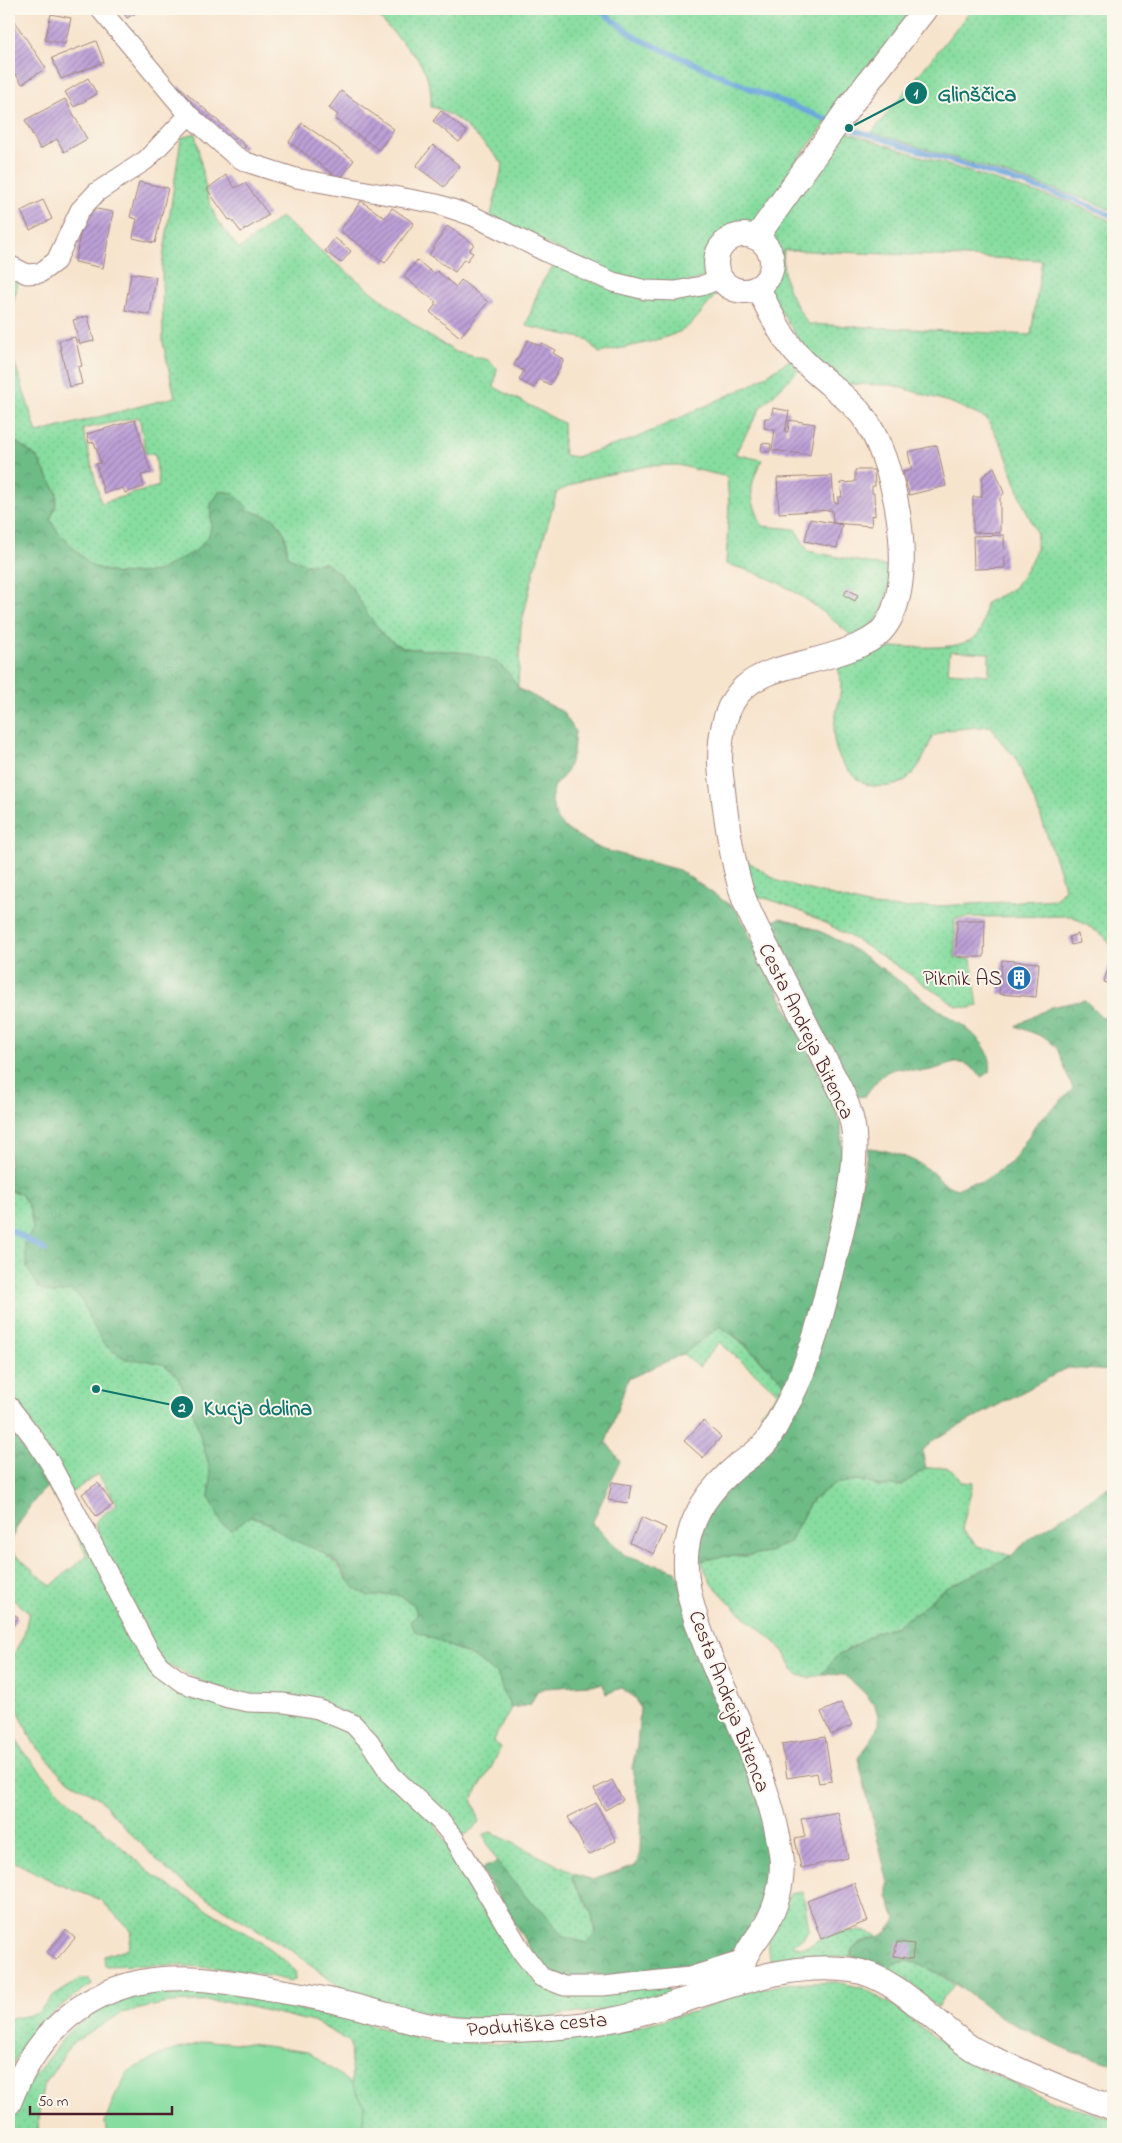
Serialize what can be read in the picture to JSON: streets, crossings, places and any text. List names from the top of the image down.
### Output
{
  "streets": {
    "street": ["Cesta Andreja Bitenca", "Podutiška cesta"]
  },
  "crossings": [
    ["Cesta Andreja Bitenca", "Podutiška cesta"]
  ],
  "places": {
    "other": ["Glinščica", "Kucja dolina"],
    "building": ["Piknik AS"]
  },
  "scale_bar": "50 m"
}
